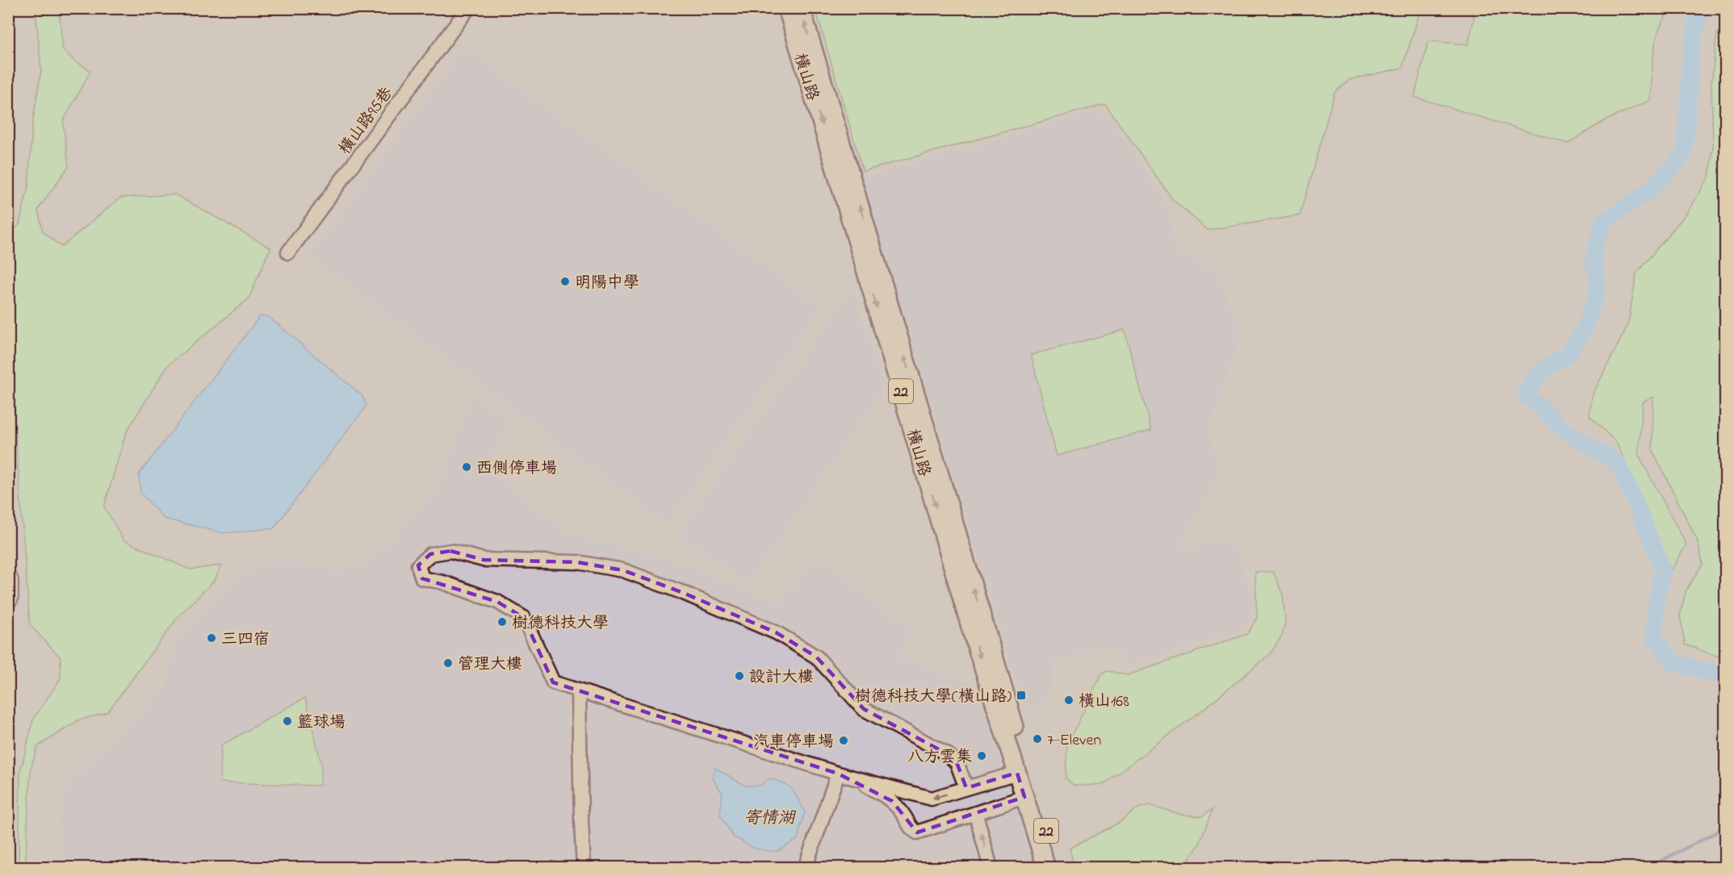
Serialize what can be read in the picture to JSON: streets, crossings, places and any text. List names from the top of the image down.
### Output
{
  "streets": {
    "main road": ["橫山路", "22"],
    "street": ["橫山路95巷"]
  },
  "water": ["寄情湖"],
  "places": {
    "other": [
      "明陽中學",
      "西側停車場",
      "樹德科技大學",
      "三四宿",
      "管理大樓",
      "設計大樓",
      "橫山168",
      "籃球場",
      "7-Eleven",
      "汽車停車場",
      "八方雲集"
    ],
    "transit": ["樹德科技大學(橫山路)"]
  }
}
